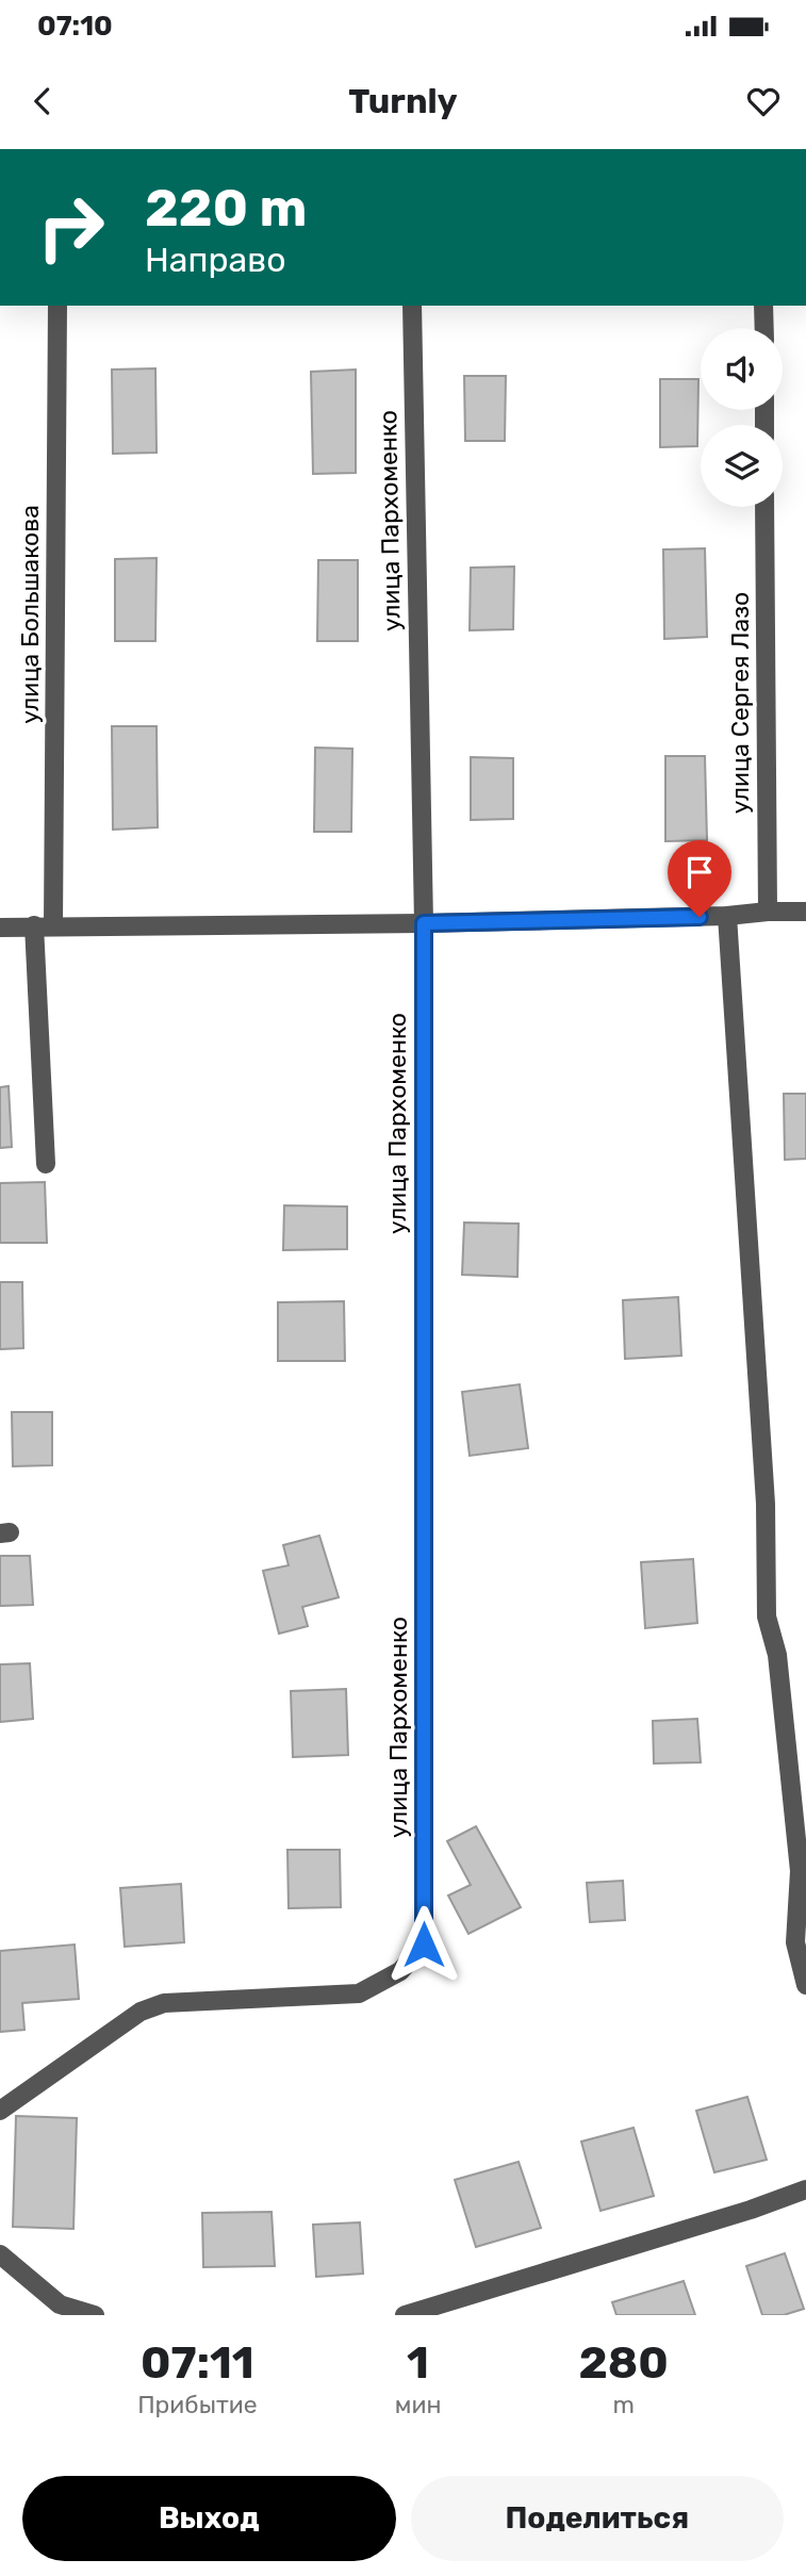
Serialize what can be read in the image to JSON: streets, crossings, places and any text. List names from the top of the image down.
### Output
{
  "streets": {
    "street": ["улица Пархоменко", "улица Большакова", "улица Сергея Лазо"]
  },
  "page": {
    "status": "07:10",
    "header": "Turnly",
    "turn": ["220 m", "Направо"],
    "eta": [
      "07:11",
      "Прибытие",
      "1",
      "мин",
      "280",
      "m"
    ],
    "buttons": ["Выход", "Поделиться"]
  }
}
